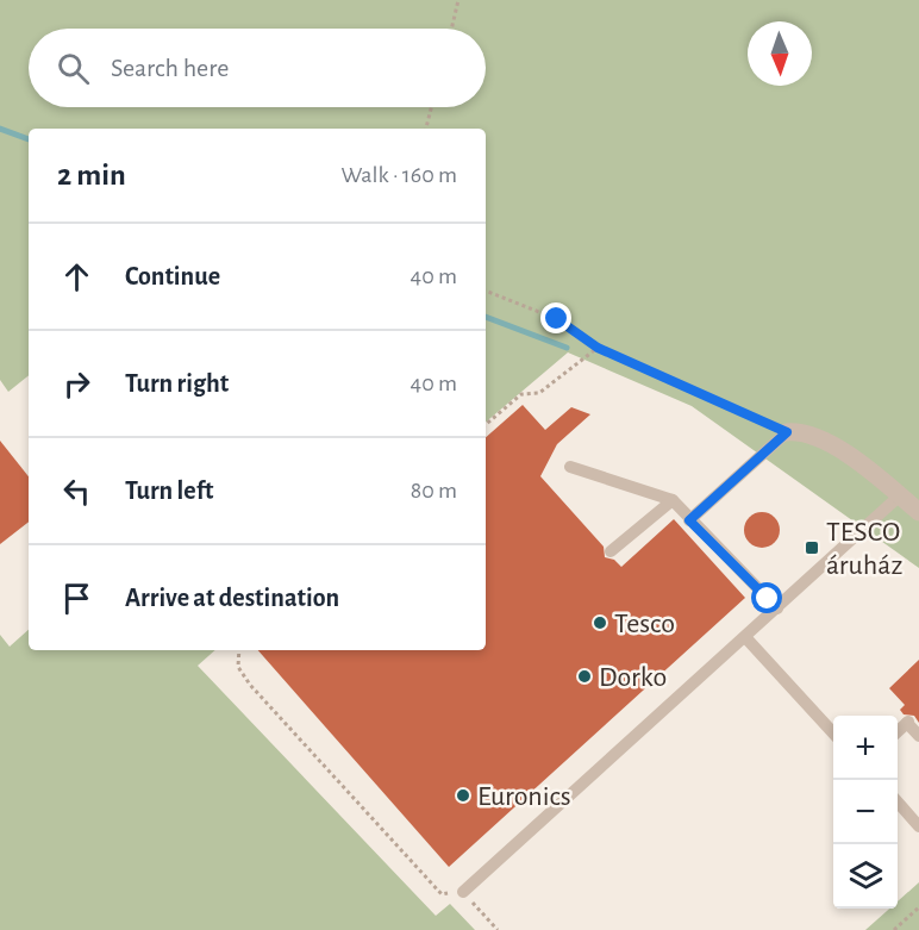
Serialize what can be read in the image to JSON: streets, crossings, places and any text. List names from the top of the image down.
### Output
{
  "places": {
    "transit": ["TESCO áruház"],
    "other": ["Tesco", "Dorko", "Euronics"]
  },
  "north": "bottom",
  "page": {
    "search": "Search here",
    "heading": ["2 min", "Walk · 160 m"],
    "list": [
      ["Continue", "40 m"],
      ["Turn right", "40 m"],
      ["Turn left", "80 m"],
      "Arrive at destination"
    ],
    "map_buttons": ["+", "−"]
  }
}
